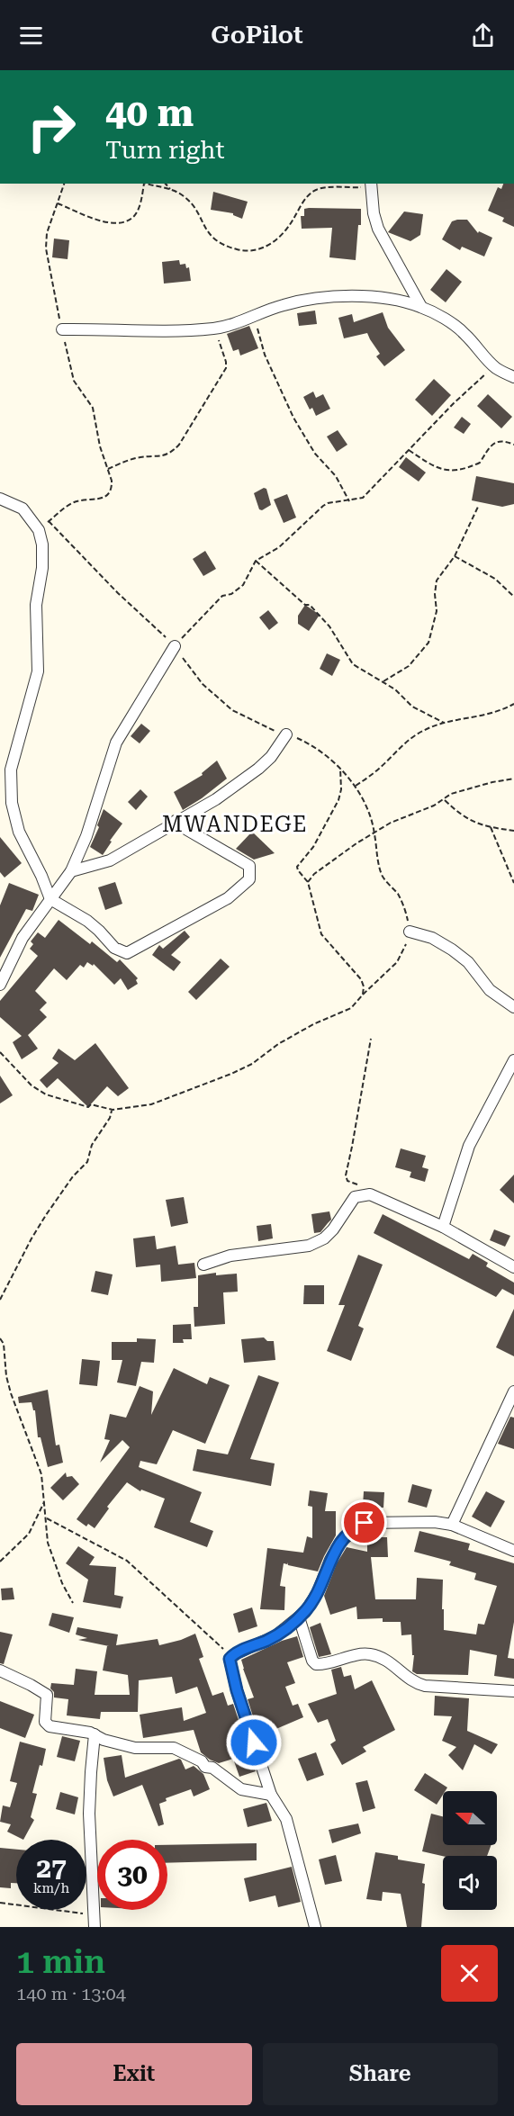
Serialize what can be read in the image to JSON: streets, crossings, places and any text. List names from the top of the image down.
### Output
{
  "districts": ["MWANDEGE"],
  "north": "left",
  "page": {
    "header": "GoPilot",
    "turn": ["40 m", "Turn right"],
    "speed": "27 km/h",
    "limit": "30",
    "heading": ["1 min", "140 m · 13:04"],
    "buttons": ["Exit", "Share"]
  }
}
